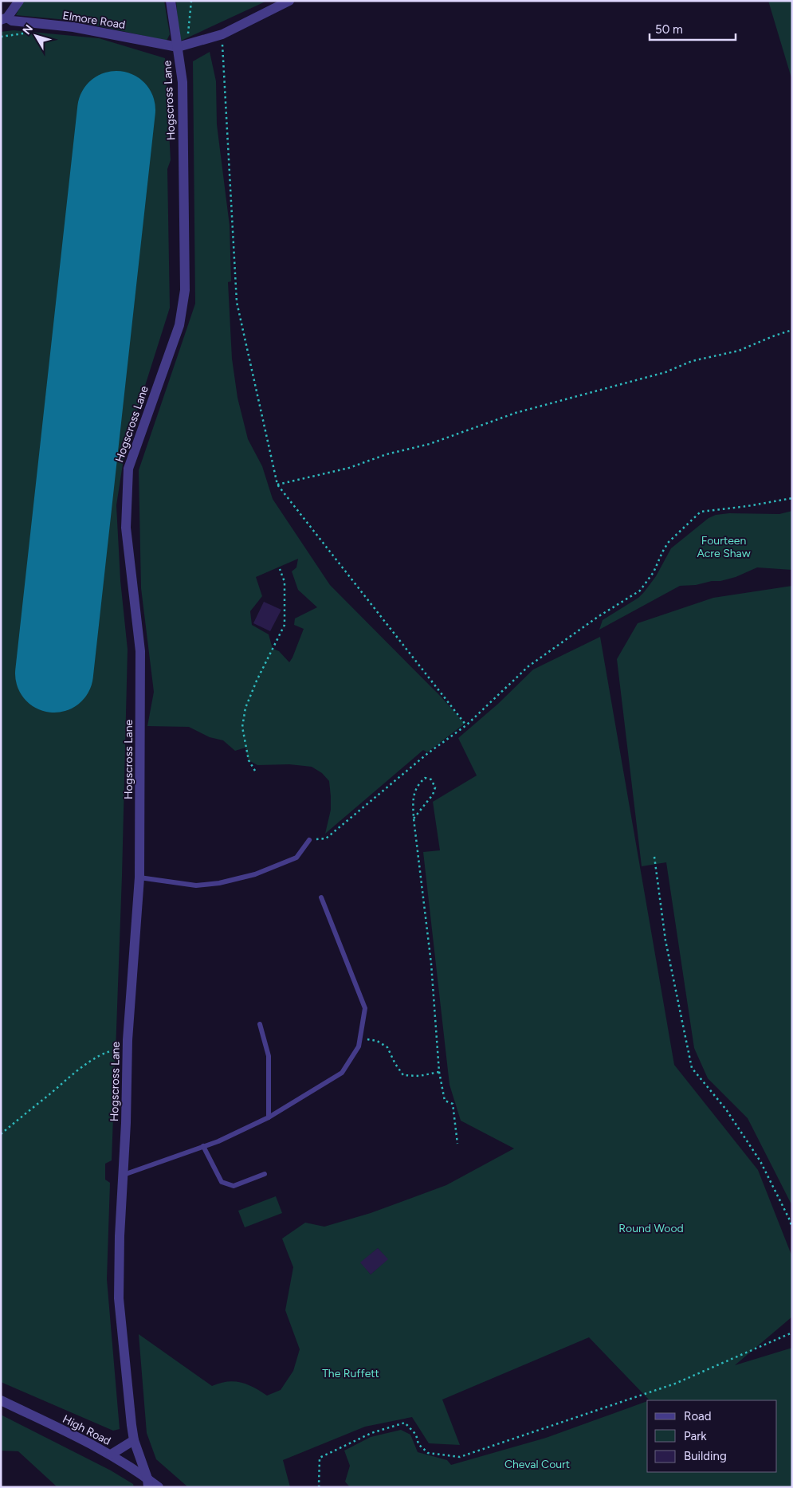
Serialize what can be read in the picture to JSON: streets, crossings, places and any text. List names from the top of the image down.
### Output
{
  "streets": {
    "street": ["Elmore Road", "Hogscross Lane", "High Road"]
  },
  "crossings": [
    ["Elmore Road", "Hogscross Lane"],
    ["Hogscross Lane", "High Road"]
  ],
  "parks": [
    "Fourteen Acre Shaw",
    "Round Wood",
    "The Ruffett",
    "Cheval Court"
  ],
  "legend": ["Road", "Park", "Building"],
  "scale_bar": "50 m",
  "north": "top left"
}
